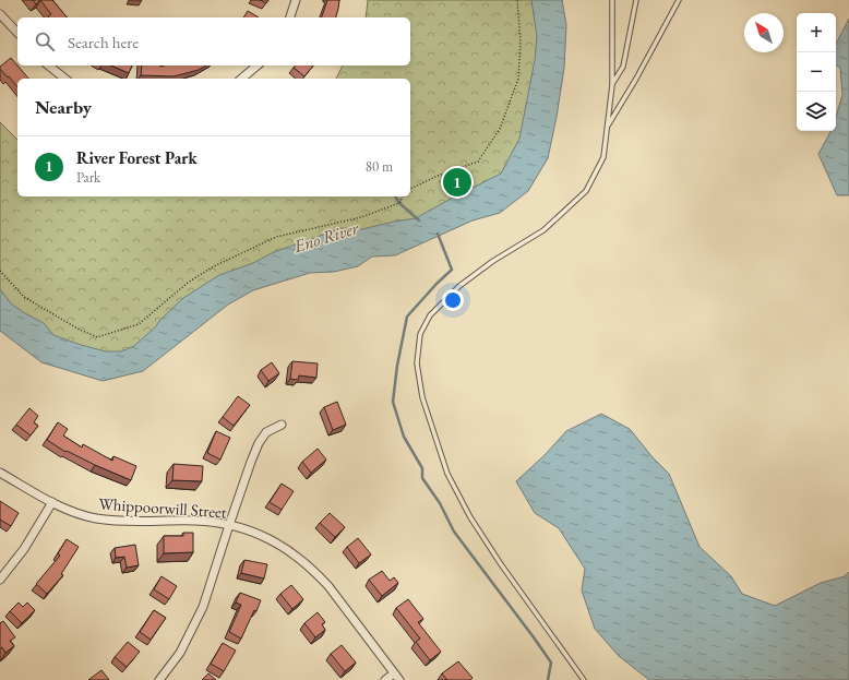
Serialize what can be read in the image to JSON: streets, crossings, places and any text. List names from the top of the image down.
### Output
{
  "streets": {
    "street": ["Whippoorwill Street"]
  },
  "water": ["Eno River"],
  "north": "top left",
  "page": {
    "map_buttons": ["+", "−"],
    "search": "Search here",
    "heading": "Nearby",
    "list": [
      {
        "mark": "1",
        "name": "River Forest Park",
        "note": "Park",
        "value": "80 m"
      }
    ],
    "pins": "1"
  }
}
